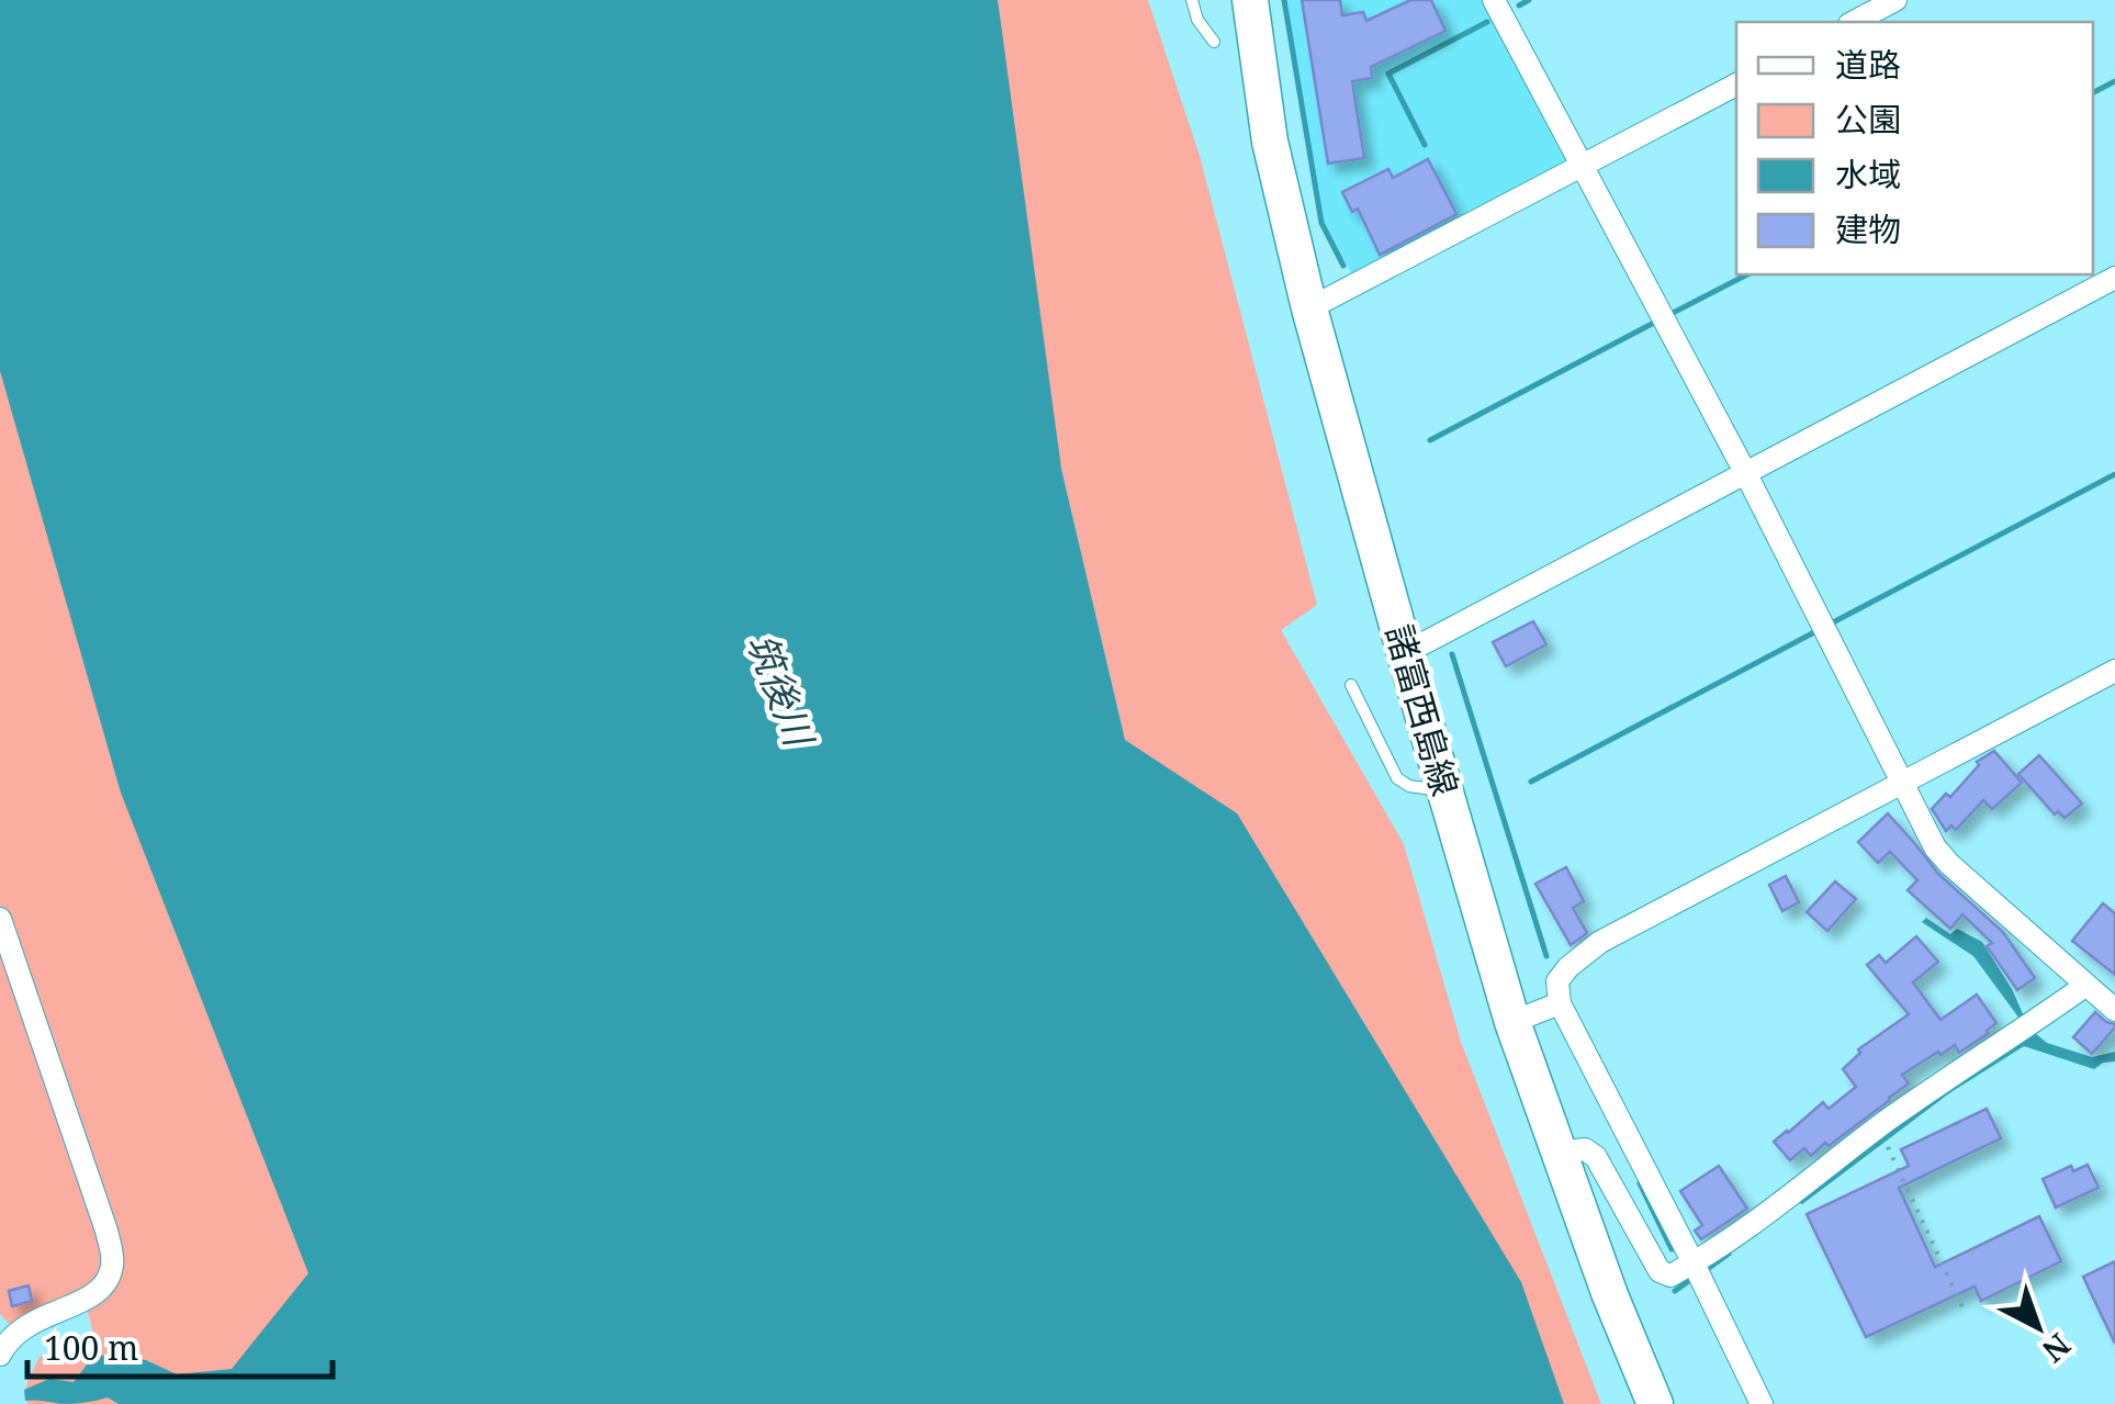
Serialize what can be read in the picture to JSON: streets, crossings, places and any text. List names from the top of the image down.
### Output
{
  "streets": {
    "main road": ["諸富西島線"]
  },
  "water": ["筑後川"],
  "legend": [
    "道路",
    "公園",
    "水域",
    "建物"
  ],
  "scale_bar": "100 m",
  "north": "bottom right"
}
